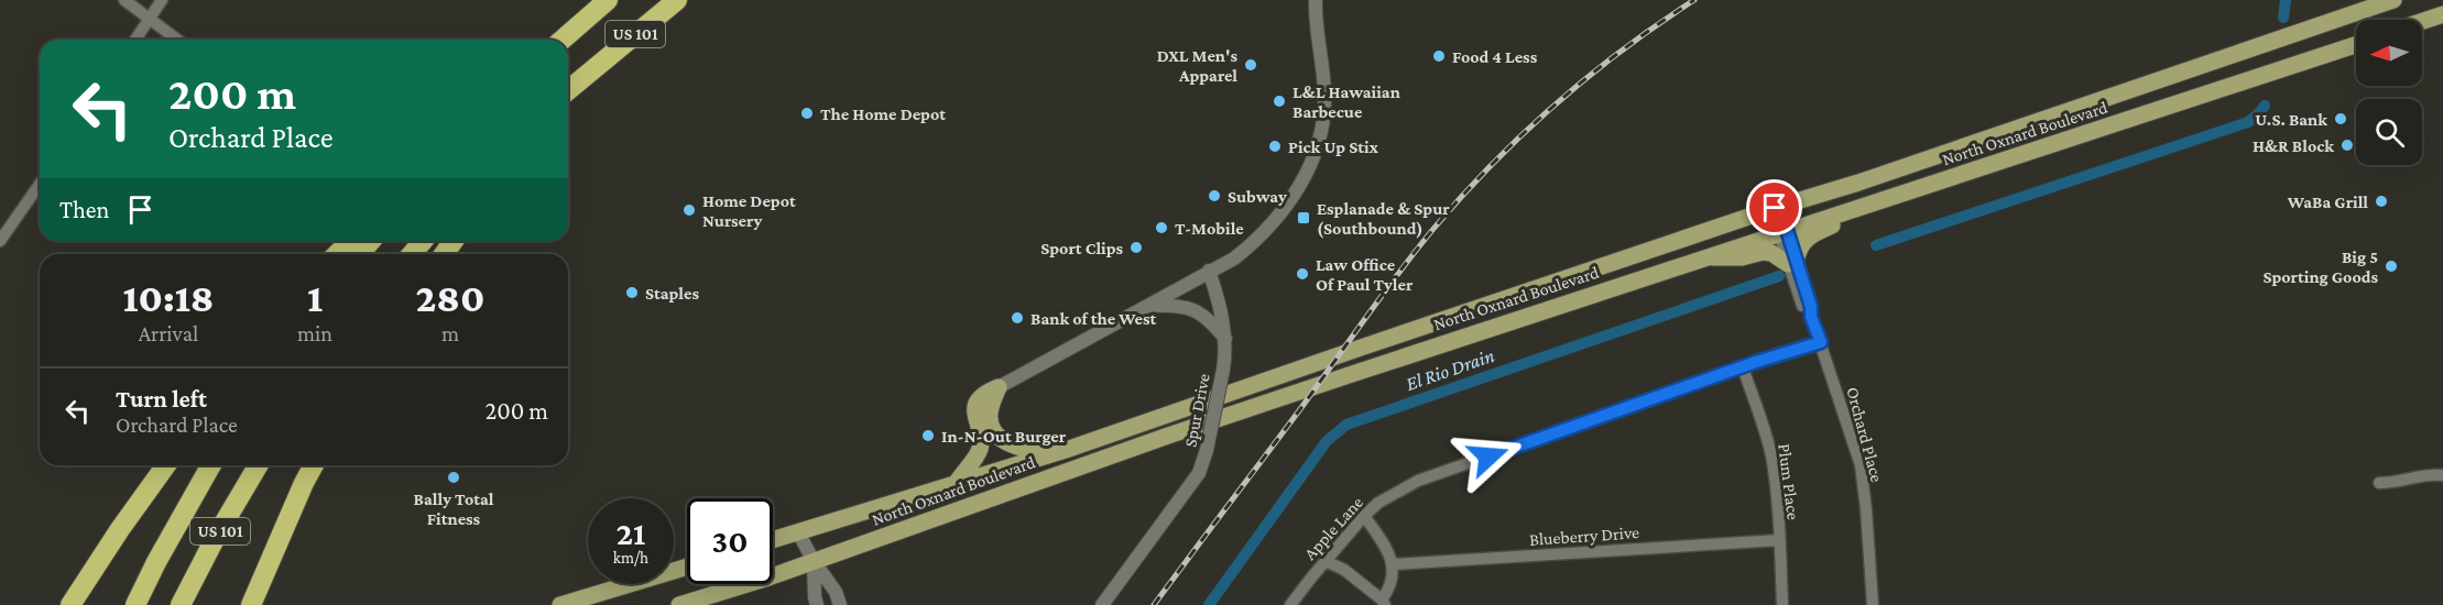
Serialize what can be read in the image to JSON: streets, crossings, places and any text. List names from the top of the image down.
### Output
{
  "streets": {
    "highway": ["US 101"],
    "main road": ["North Oxnard Boulevard"],
    "street": [
      "Spur Drive",
      "Orchard Place",
      "Plum Place",
      "Apple Lane",
      "Blueberry Drive"
    ]
  },
  "crossings": [
    ["North Oxnard Boulevard", "Orchard Place"],
    ["Orchard Place", "Apple Lane"],
    ["Plum Place", "Apple Lane"],
    ["Plum Place", "Blueberry Drive"]
  ],
  "water": ["El Rio Drain"],
  "places": {
    "other": [
      "Food 4 Less",
      "DXL Men's Apparel",
      "L&L Hawaiian Barbecue",
      "The Home Depot",
      "U.S. Bank",
      "H&R Block",
      "Pick Up Stix",
      "Subway",
      "WaBa Grill",
      "Home Depot Nursery",
      "T-Mobile",
      "Sport Clips",
      "Big 5 Sporting Goods",
      "Law Office Of Paul Tyler",
      "Staples",
      "Bank of the West",
      "In-N-Out Burger",
      "Bally Total Fitness"
    ],
    "transit": ["Esplanade & Spur (Southbound)"]
  },
  "north": "left",
  "page": {
    "turn": ["200 m", "Orchard Place"],
    "then": "Then",
    "eta": [
      "10:18",
      "Arrival",
      "1",
      "min",
      "280",
      "m"
    ],
    "list": [
      {
        "name": "Turn left",
        "note": "Orchard Place",
        "value": "200 m"
      }
    ],
    "speed": "21 km/h",
    "limit": "30"
  }
}
